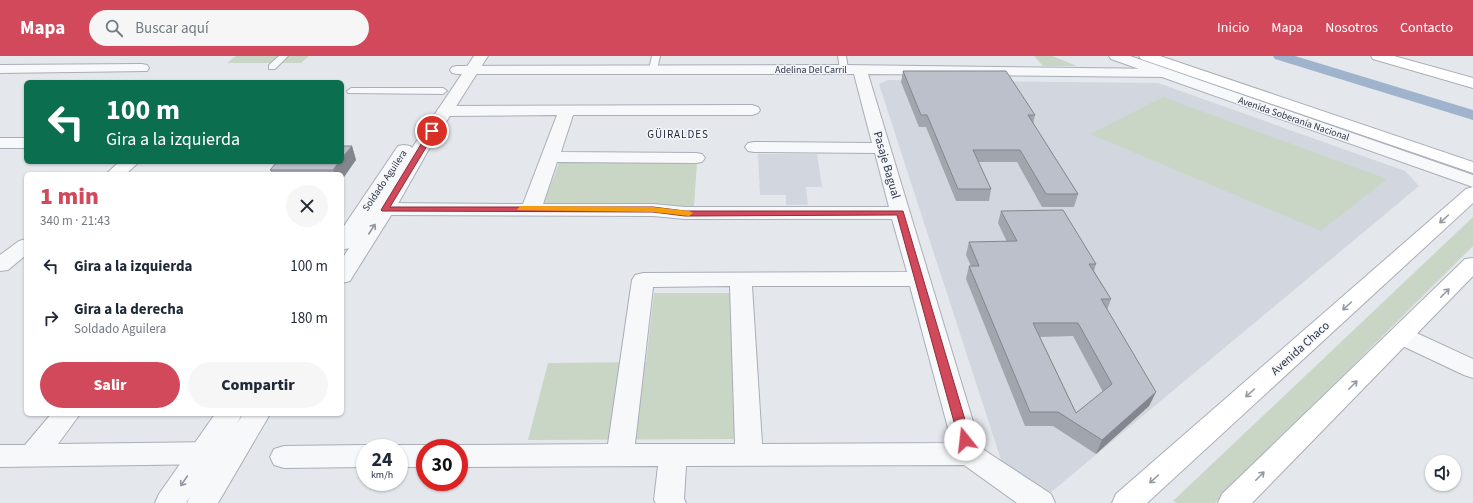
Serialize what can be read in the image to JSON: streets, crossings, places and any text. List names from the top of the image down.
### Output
{
  "streets": {
    "main road": ["Avenida Soberanía Nacional", "Avenida Chaco"],
    "street": ["Adelina Del Carril", "Pasaje Bagual", "Soldado Aguilera"]
  },
  "crossings": [
    ["Adelina Del Carril", "Avenida Soberanía Nacional"],
    ["Adelina Del Carril", "Pasaje Bagual"],
    ["Adelina Del Carril", "Soldado Aguilera"]
  ],
  "districts": ["GÜIRALDES"],
  "page": {
    "header": "Mapa",
    "search": "Buscar aquí",
    "nav": [
      "Inicio",
      "Mapa",
      "Nosotros",
      "Contacto"
    ],
    "turn": ["100 m", "Gira a la izquierda"],
    "heading": ["1 min", "340 m · 21:43"],
    "list": [
      {
        "name": "Gira a la izquierda",
        "value": "100 m"
      },
      {
        "name": "Gira a la derecha",
        "note": "Soldado Aguilera",
        "value": "180 m"
      }
    ],
    "buttons": ["Salir", "Compartir"],
    "speed": "24 km/h",
    "limit": "30"
  }
}
